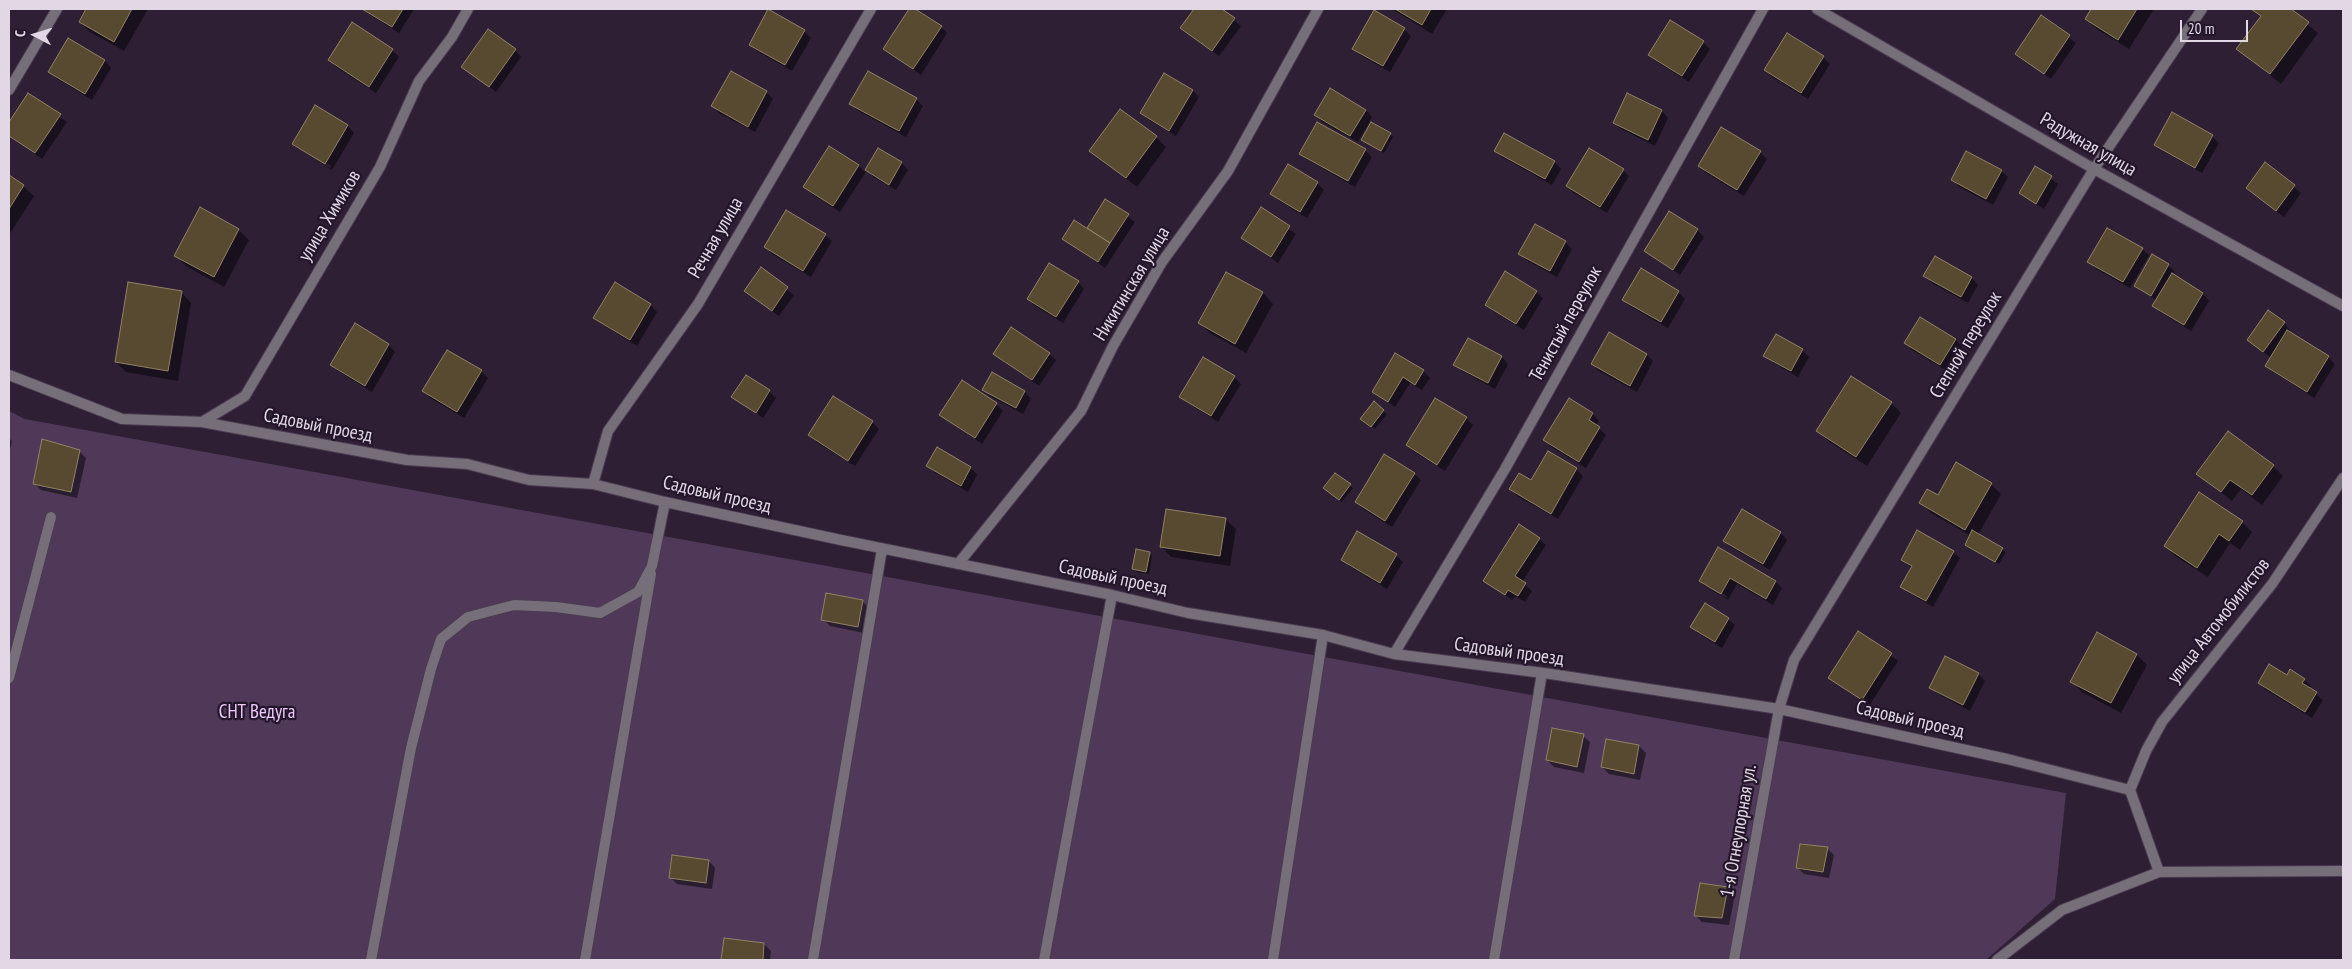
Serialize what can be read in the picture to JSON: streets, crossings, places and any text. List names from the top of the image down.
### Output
{
  "streets": {
    "street": [
      "Радужная улица",
      "улица Химиков",
      "Речная улица",
      "Никитинская улица",
      "Тенистый переулок",
      "Степной переулок",
      "Садовый проезд",
      "улица Автомобилистов",
      "1-я Огнеупорная ул."
    ]
  },
  "crossings": [
    ["Радужная улица", "Степной переулок"],
    ["улица Химиков", "Садовый проезд"],
    ["Речная улица", "Садовый проезд"],
    ["Никитинская улица", "Садовый проезд"],
    ["Тенистый переулок", "Садовый проезд"],
    ["Степной переулок", "Садовый проезд"],
    ["Степной переулок", "1-я Огнеупорная ул."],
    ["Садовый проезд", "улица Автомобилистов"],
    ["Садовый проезд", "1-я Огнеупорная ул."]
  ],
  "parks": ["СНТ Ведуга"],
  "scale_bar": "20 m",
  "north": "left"
}
